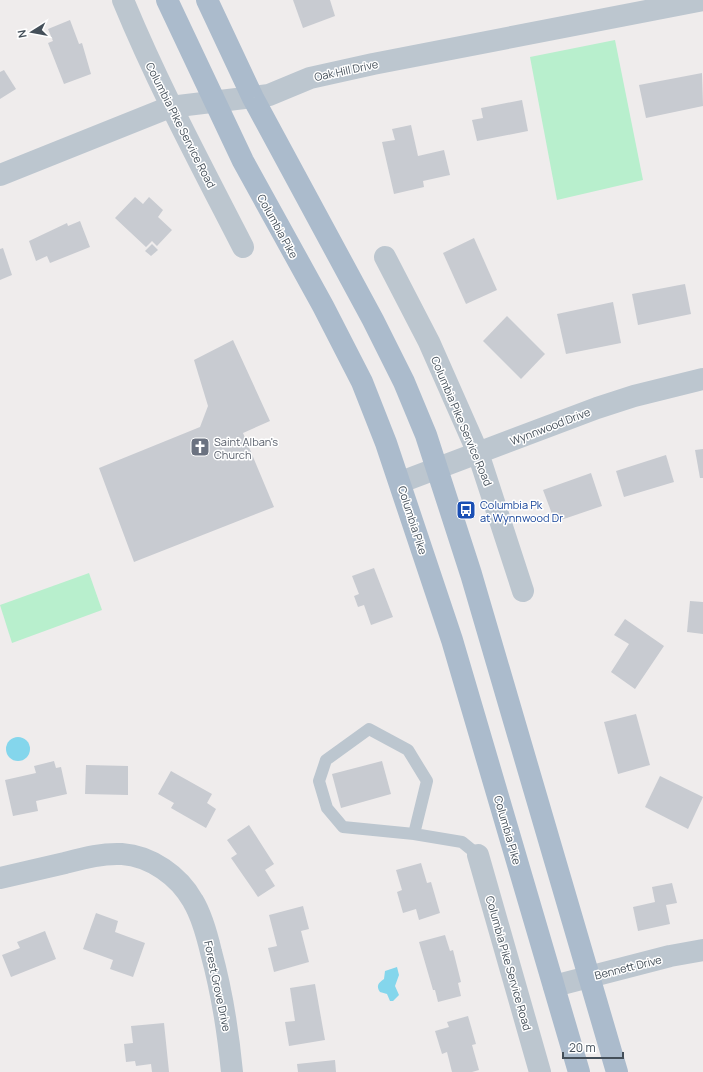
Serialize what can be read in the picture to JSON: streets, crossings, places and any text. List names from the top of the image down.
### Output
{
  "streets": {
    "main road": ["Columbia Pike"],
    "street": [
      "Oak Hill Drive",
      "Columbia Pike Service Road",
      "Wynnwood Drive",
      "Bennett Drive",
      "Forest Grove Drive"
    ]
  },
  "crossings": [
    ["Oak Hill Drive", "Columbia Pike Service Road"],
    ["Oak Hill Drive", "Columbia Pike"],
    ["Columbia Pike Service Road", "Wynnwood Drive"],
    ["Columbia Pike", "Wynnwood Drive"],
    ["Columbia Pike", "Bennett Drive"]
  ],
  "places": {
    "church": ["Saint Alban's Church"],
    "bus stop": ["Columbia Pk at Wynnwood Dr"]
  },
  "scale_bar": "20 m",
  "north": "left"
}
